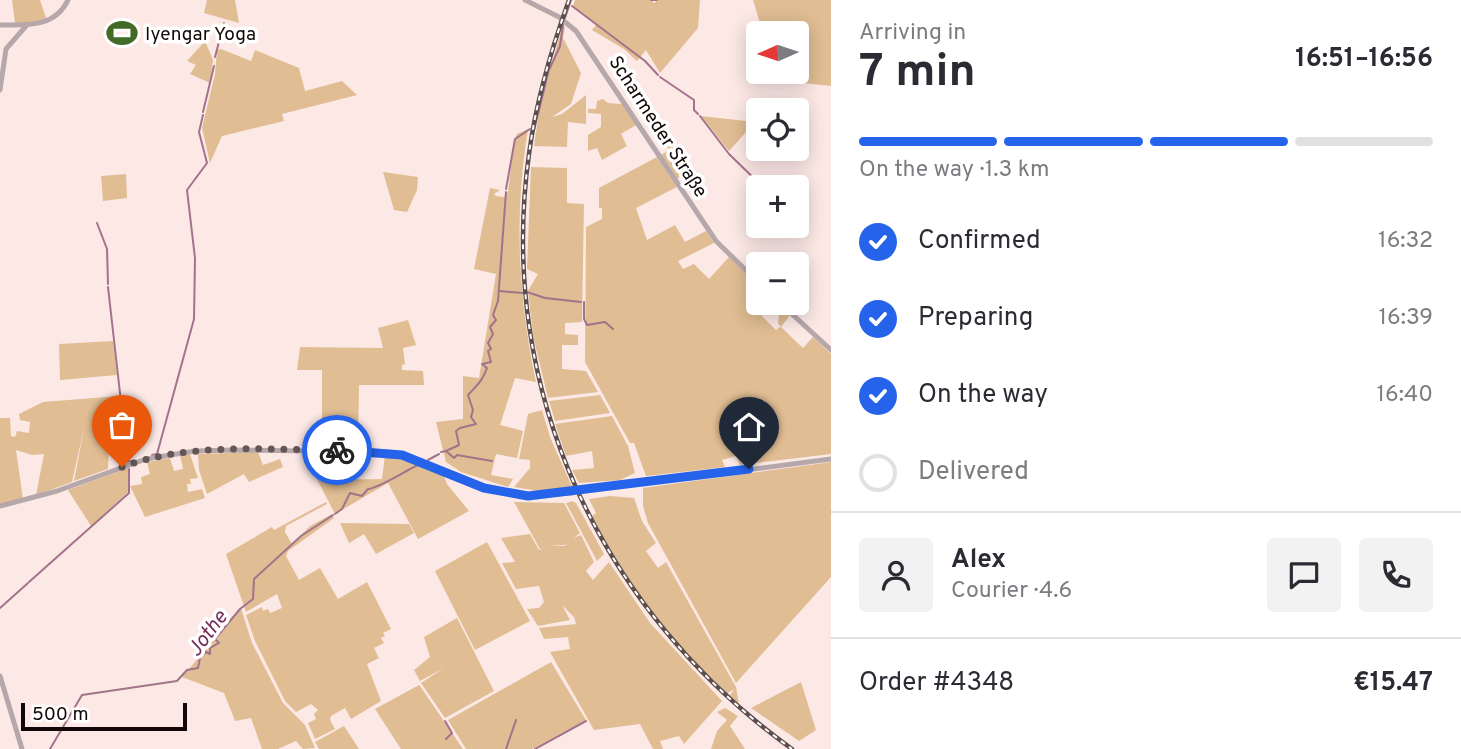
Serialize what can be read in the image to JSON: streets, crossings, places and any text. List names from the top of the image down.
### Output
{
  "streets": {
    "street": ["Scharmeder Straße"]
  },
  "water": ["Jothe"],
  "places": {
    "sports": ["Iyengar Yoga"]
  },
  "scale_bar": "500 m",
  "north": "left",
  "page": {
    "heading": ["7 min", "Arriving in", "16:51–16:56"],
    "panel": [
      "Alex",
      "Courier · 4.6",
      "Order #4348",
      "€15.47"
    ],
    "map_buttons": ["+", "−"],
    "bar": "On the way · 1.3 km",
    "list": [
      ["Confirmed", "16:32"],
      ["Preparing", "16:39"],
      ["On the way", "16:40"],
      "Delivered"
    ],
    "scale": "500 m"
  }
}
